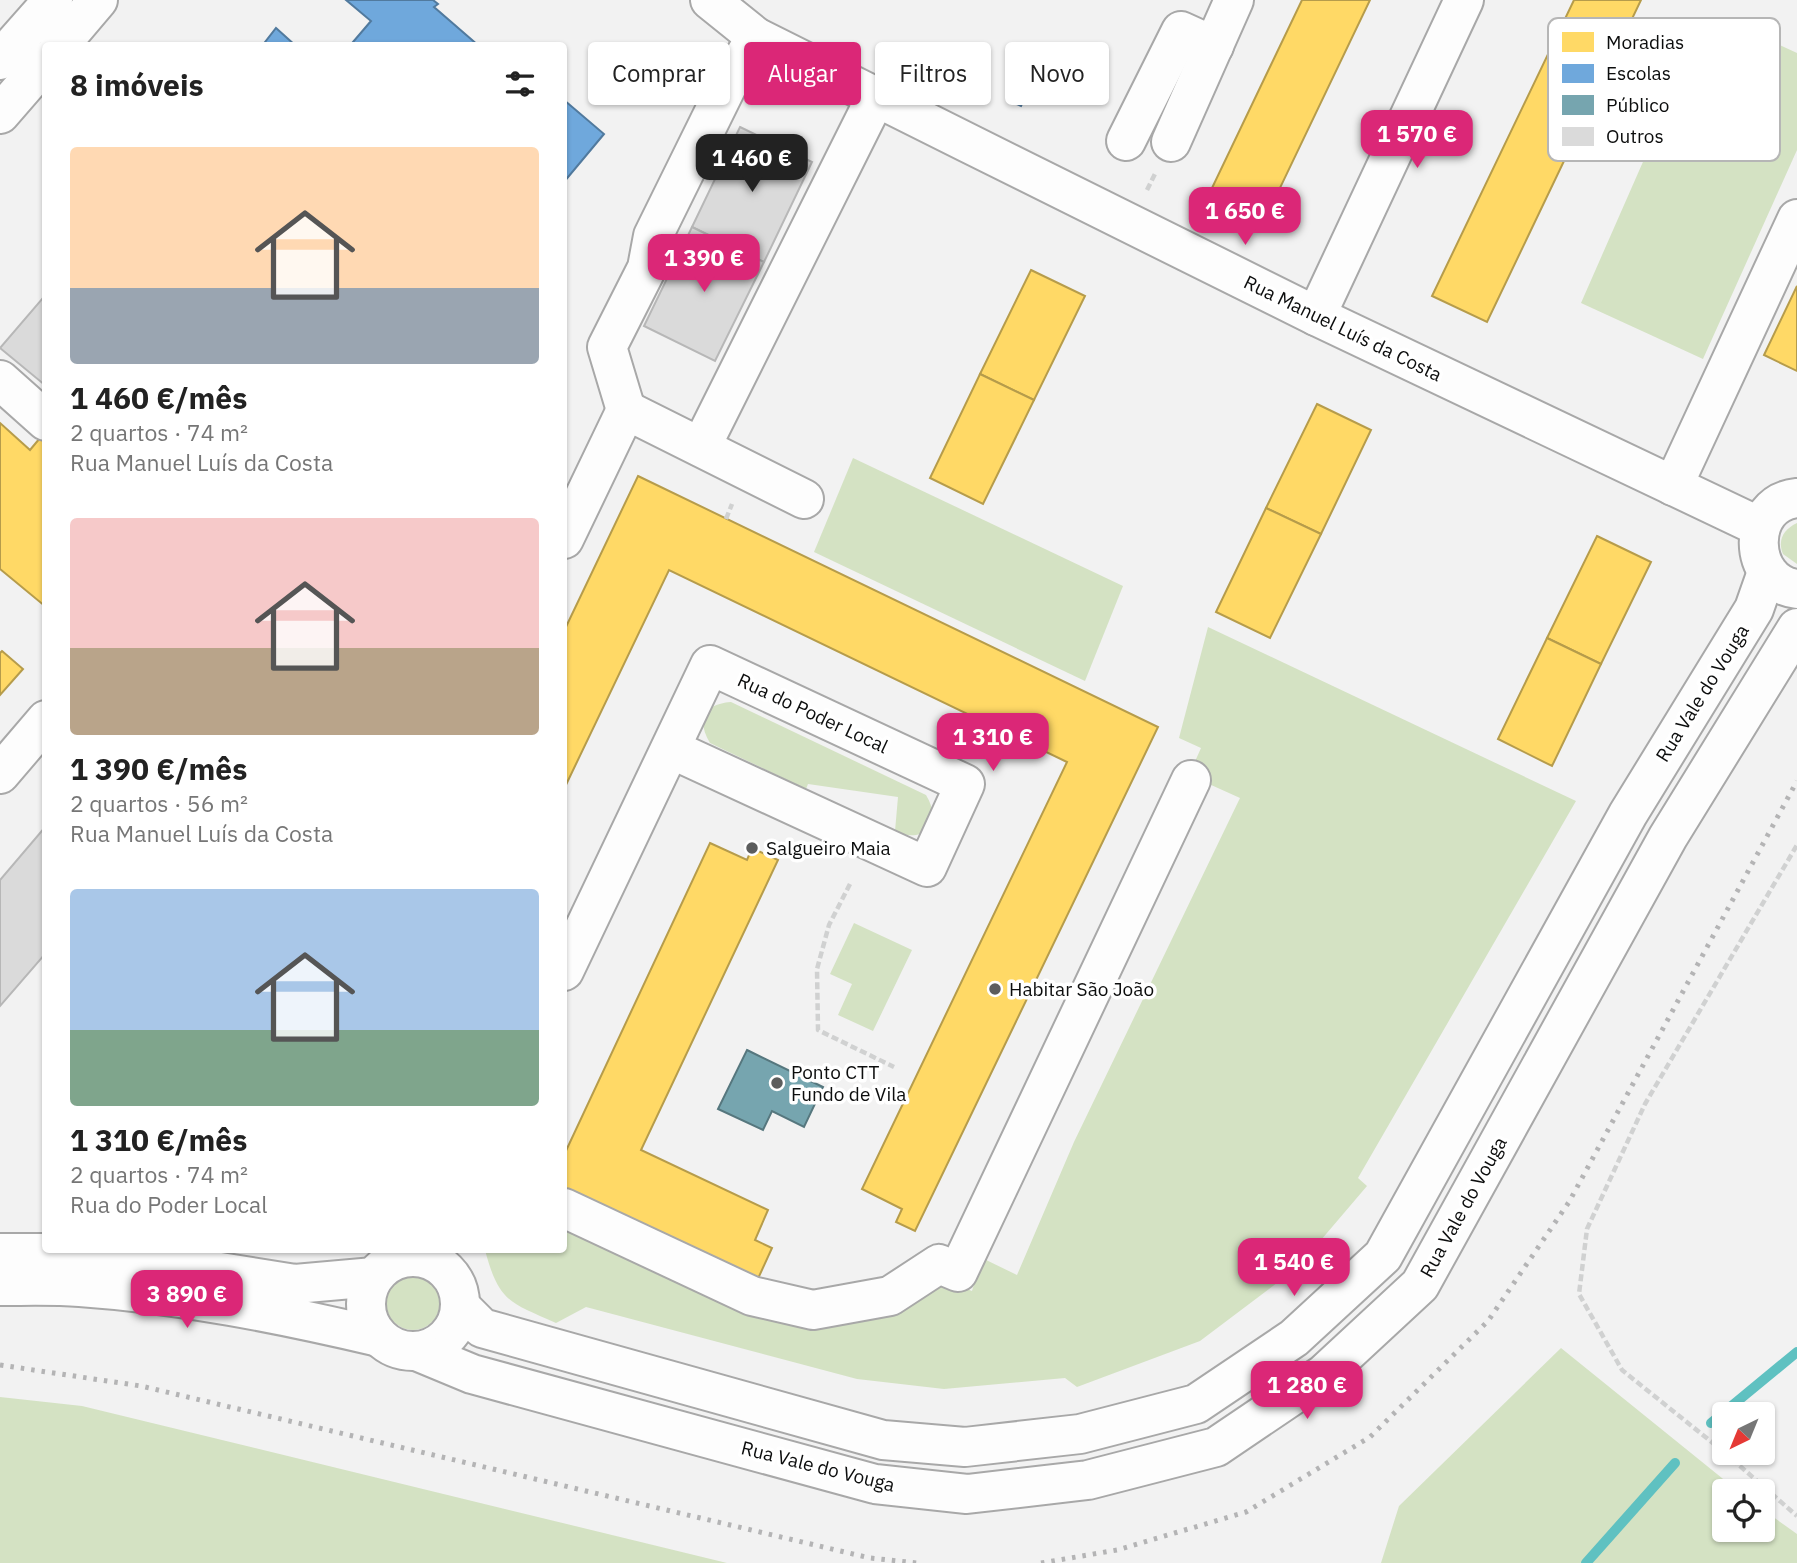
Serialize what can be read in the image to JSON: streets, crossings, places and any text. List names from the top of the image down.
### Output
{
  "streets": {
    "street": ["Rua Manuel Luís da Costa", "Rua Vale do Vouga", "Rua do Poder Local"]
  },
  "crossings": [
    ["Rua Manuel Luís da Costa", "Rua Vale do Vouga"]
  ],
  "places": ["Salgueiro Maia", "Habitar São João", "Ponto CTT Fundo de Vila"],
  "legend": [
    "Moradias",
    "Escolas",
    "Público",
    "Outros"
  ],
  "north": "bottom left",
  "page": {
    "chip": [
      "Comprar",
      "Alugar",
      "Filtros",
      "Novo"
    ],
    "heading": "8 imóveis",
    "price": [
      "1 570 €",
      "1 460 €",
      "1 650 €",
      "1 390 €",
      "1 310 €",
      "1 540 €",
      "3 890 €",
      "1 280 €"
    ],
    "list": [
      {
        "name": "1 460 €/mês",
        "note": "2 quartos · 74 m² · Rua Manuel Luís da Costa"
      },
      {
        "name": "1 390 €/mês",
        "note": "2 quartos · 56 m² · Rua Manuel Luís da Costa"
      },
      {
        "name": "1 310 €/mês",
        "note": "2 quartos · 74 m² · Rua do Poder Local"
      }
    ]
  }
}
